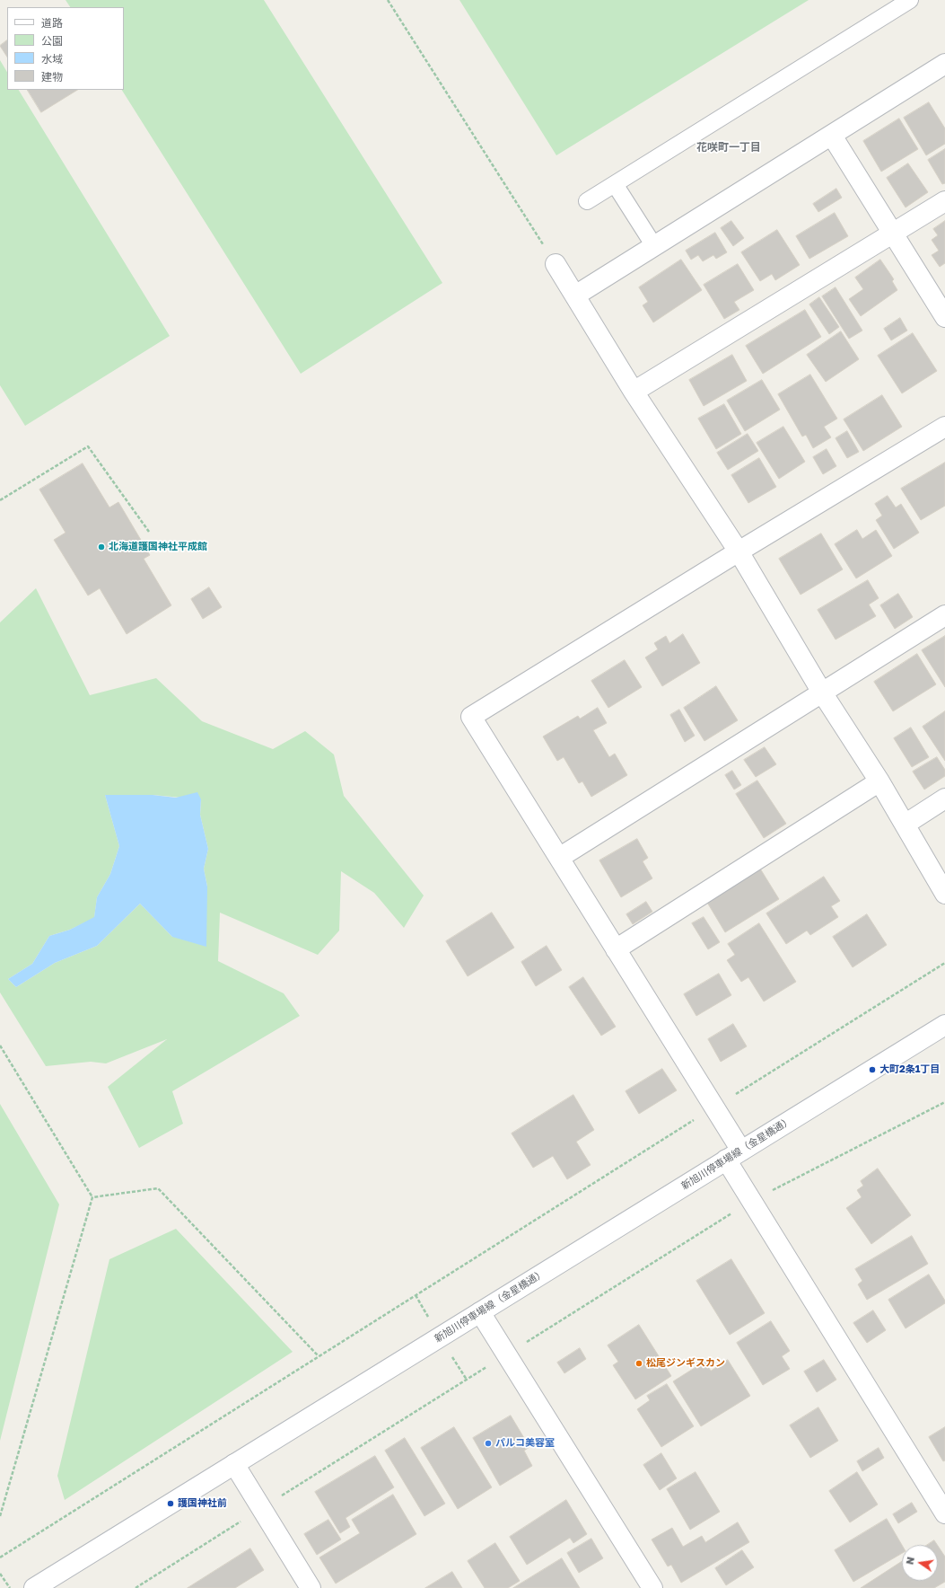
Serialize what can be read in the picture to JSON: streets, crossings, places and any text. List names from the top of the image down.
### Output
{
  "streets": {
    "street": ["新旭川停車場線（金星橋通）"]
  },
  "districts": ["花咲町一丁目"],
  "places": [
    "北海道護国神社平成館",
    "大町2条1丁目",
    "松尾ジンギスカン",
    "パルコ美容室",
    "護国神社前"
  ],
  "legend": [
    "道路",
    "公園",
    "水域",
    "建物"
  ],
  "north": "left"
}
